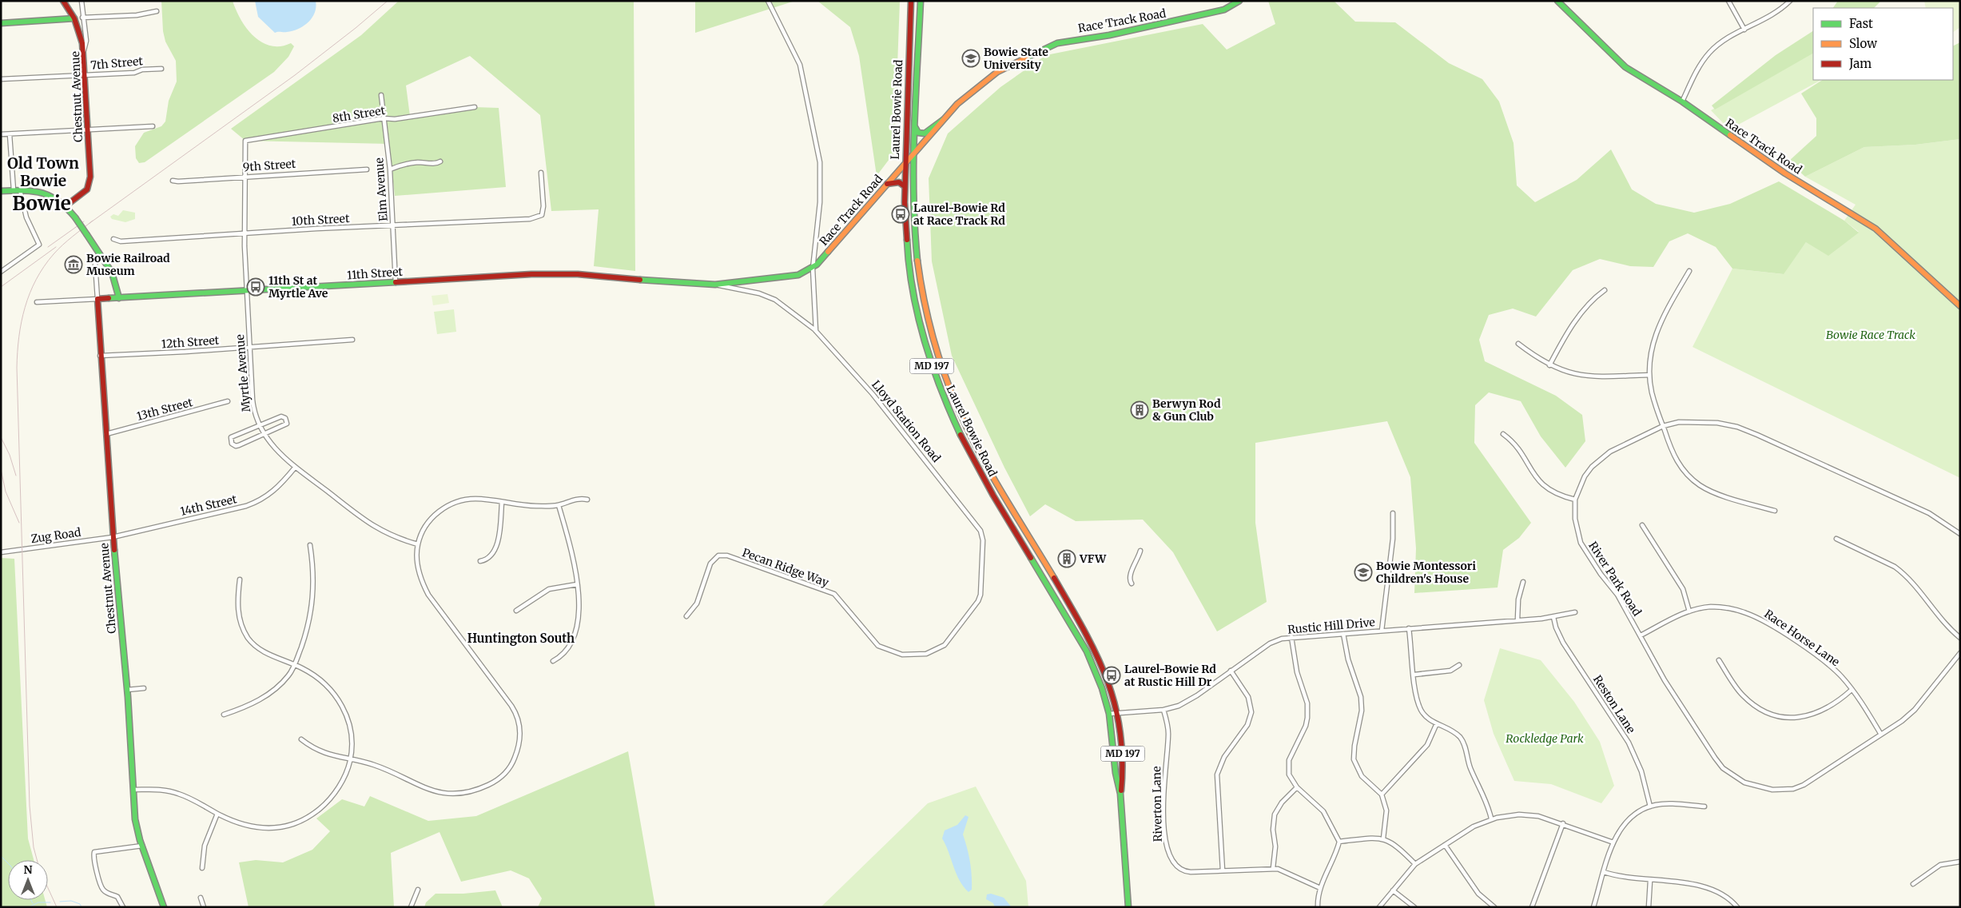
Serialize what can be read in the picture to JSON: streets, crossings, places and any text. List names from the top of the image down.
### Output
{
  "streets": {
    "main road": [
      "Race Track Road",
      "Chestnut Avenue",
      "Laurel Bowie Road",
      "11th Street",
      "MD 197"
    ],
    "street": [
      "7th Street",
      "8th Street",
      "9th Street",
      "Elm Avenue",
      "10th Street",
      "12th Street",
      "Myrtle Avenue",
      "13th Street",
      "Lloyd Station Road",
      "14th Street",
      "Zug Road",
      "Pecan Ridge Way",
      "River Park Road",
      "Rustic Hill Drive",
      "Race Horse Lane",
      "Reston Lane",
      "Riverton Lane"
    ]
  },
  "crossings": [
    ["Race Track Road", "Laurel Bowie Road"],
    ["Race Track Road", "11th Street"],
    ["Race Track Road", "Lloyd Station Road"],
    ["7th Street", "Chestnut Avenue"],
    ["Chestnut Avenue", "11th Street"],
    ["Chestnut Avenue", "12th Street"],
    ["Chestnut Avenue", "13th Street"],
    ["Chestnut Avenue", "14th Street"],
    ["Chestnut Avenue", "Zug Road"],
    ["Laurel Bowie Road", "Rustic Hill Drive"],
    ["8th Street", "Elm Avenue"],
    ["8th Street", "Myrtle Avenue"],
    ["9th Street", "Myrtle Avenue"],
    ["Elm Avenue", "10th Street"],
    ["Elm Avenue", "11th Street"],
    ["10th Street", "Myrtle Avenue"],
    ["11th Street", "Myrtle Avenue"],
    ["11th Street", "Lloyd Station Road"],
    ["12th Street", "Myrtle Avenue"],
    ["Myrtle Avenue", "14th Street"],
    ["Lloyd Station Road", "Pecan Ridge Way"],
    ["14th Street", "Zug Road"],
    ["River Park Road", "Race Horse Lane"],
    ["Rustic Hill Drive", "Reston Lane"],
    ["Rustic Hill Drive", "Riverton Lane"]
  ],
  "districts": ["Old Town Bowie", "Bowie", "Huntington South"],
  "parks": ["Bowie Race Track", "Rockledge Park"],
  "places": {
    "school or university": ["Bowie State University", "Bowie Montessori Children's House"],
    "bus stop": ["Laurel-Bowie Rd at Race Track Rd", "11th St at Myrtle Ave", "Laurel-Bowie Rd at Rustic Hill Dr"],
    "museum": ["Bowie Railroad Museum"],
    "building": ["Berwyn Rod & Gun Club", "VFW"]
  },
  "legend": ["Fast", "Slow", "Jam"],
  "north": "top"
}
